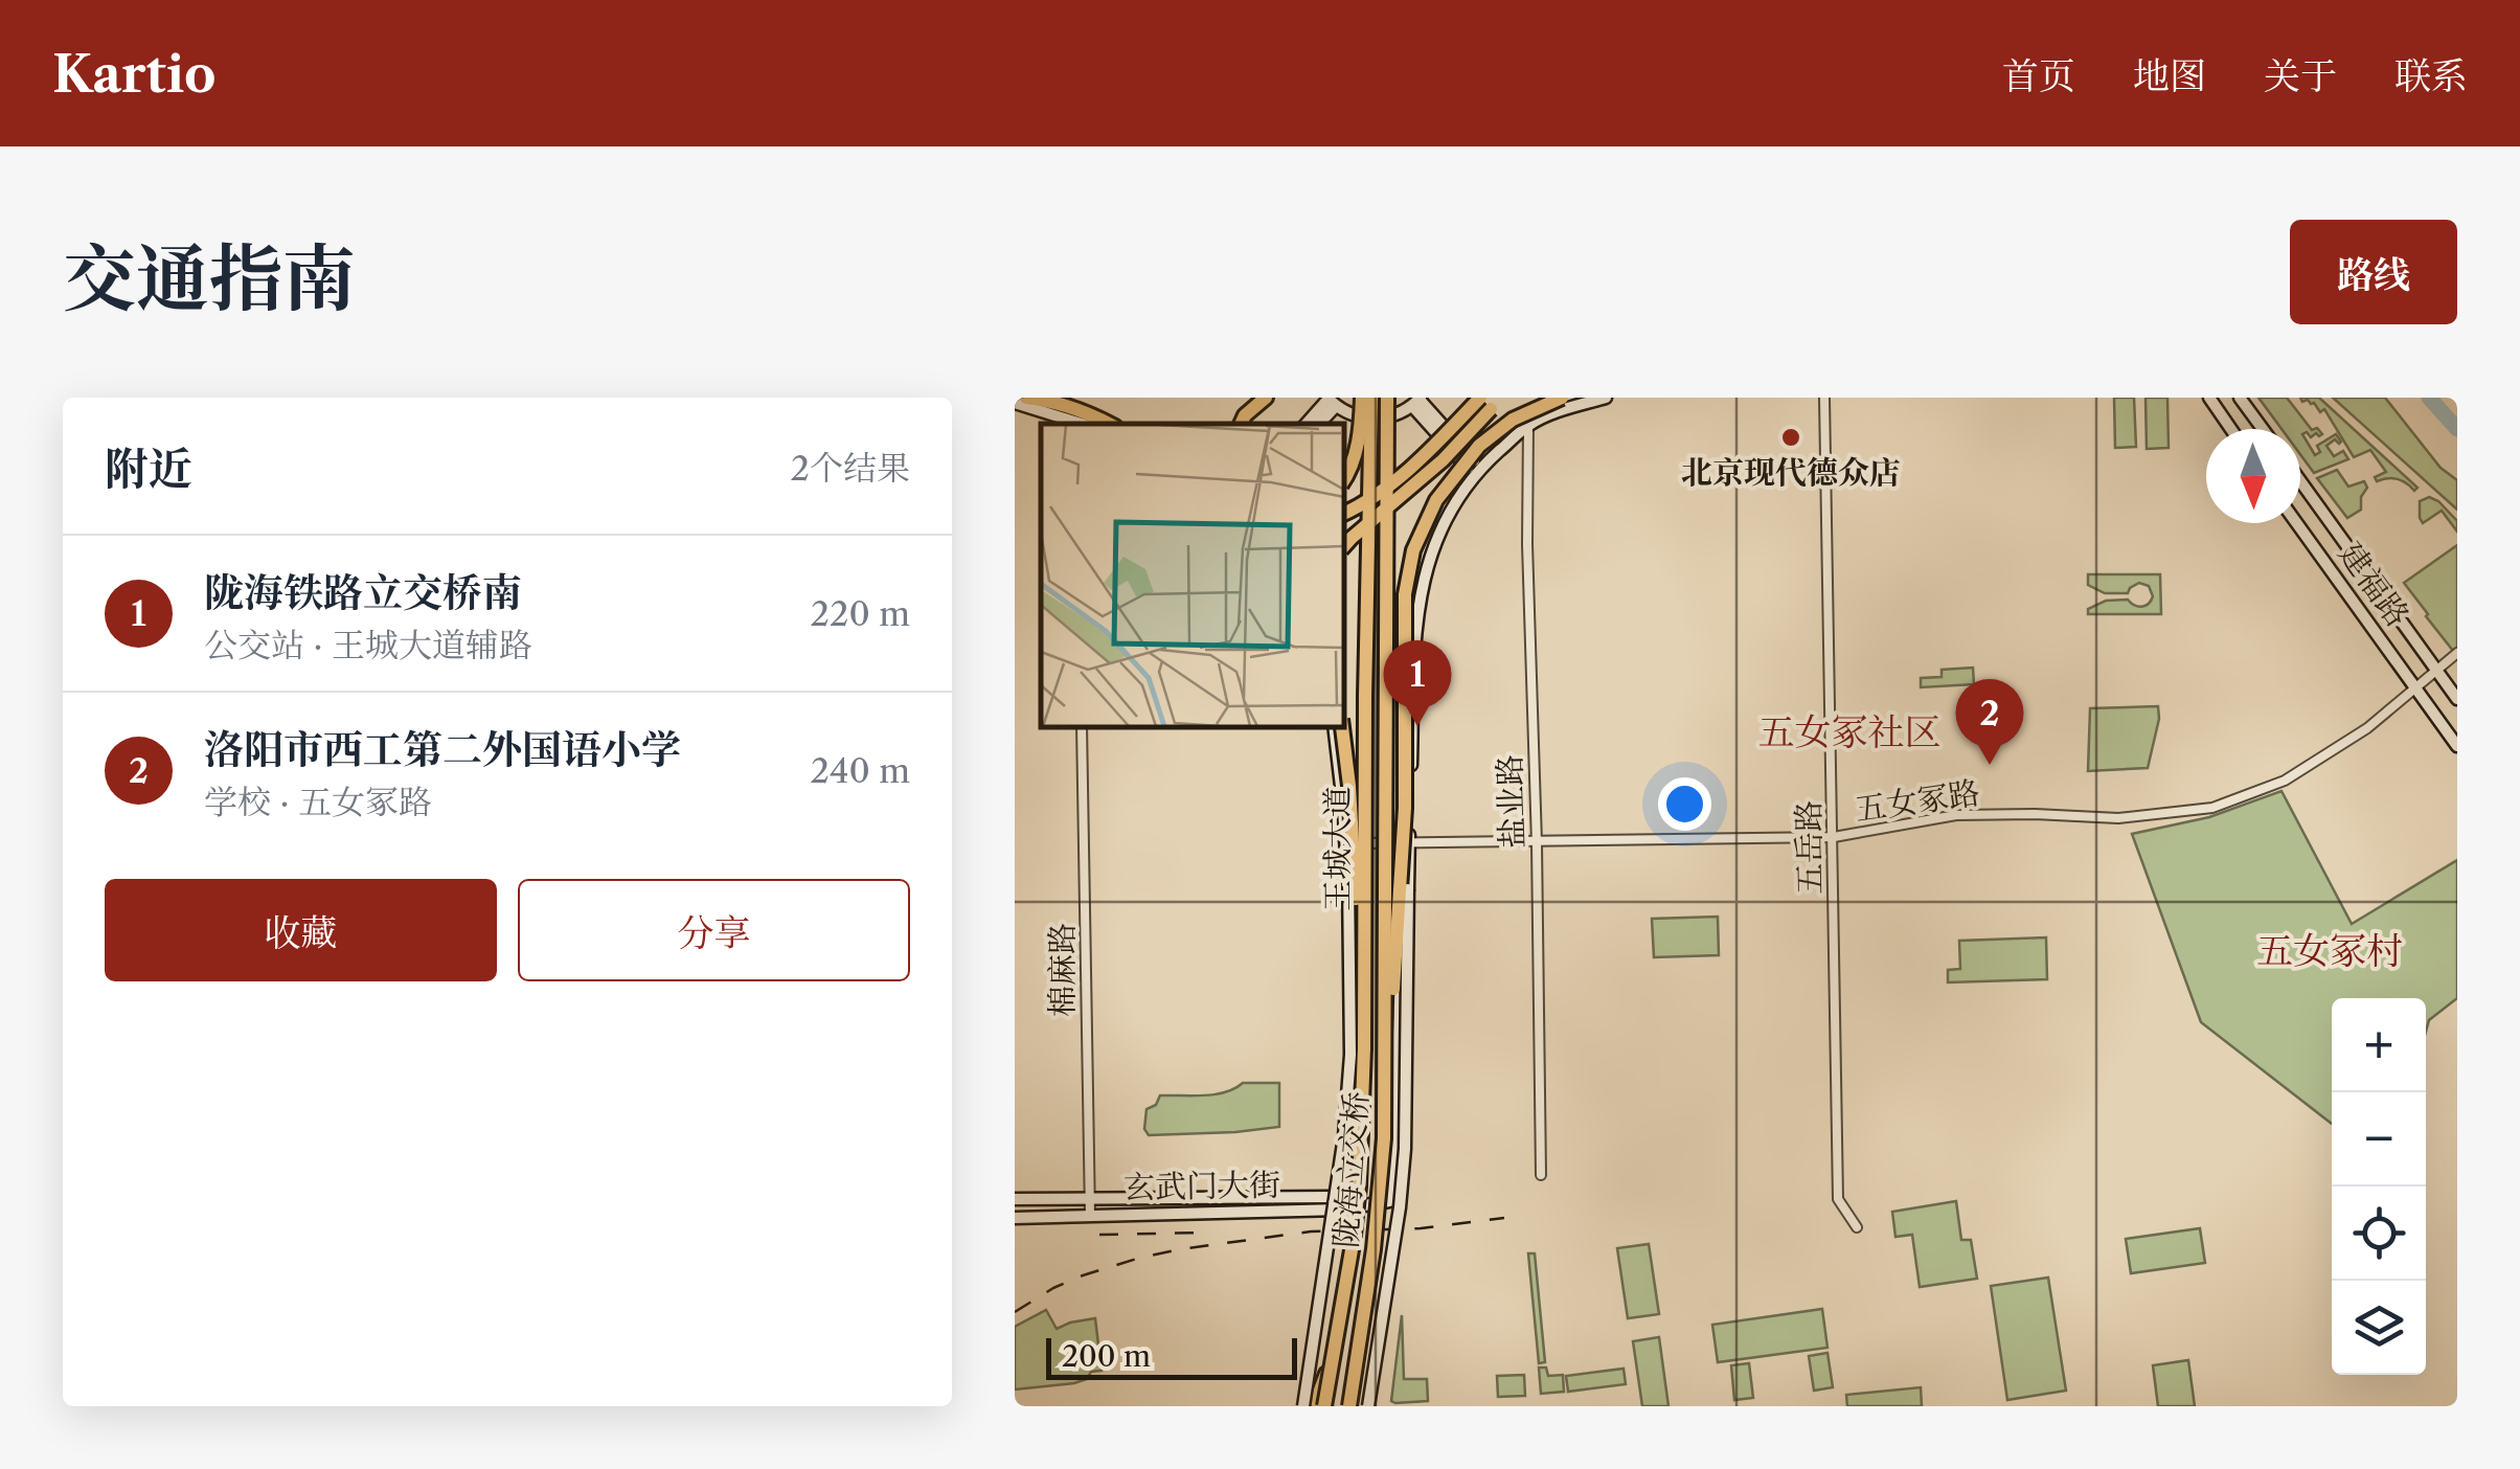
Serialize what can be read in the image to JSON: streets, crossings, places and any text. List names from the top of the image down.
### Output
{
  "streets": {
    "highway": ["王城大道", "陇海立交桥"],
    "main road": ["建福路", "玄武门大街"],
    "street": [
      "盐业路",
      "五女冢路",
      "五岳路",
      "棉麻路"
    ]
  },
  "crossings": [
    ["建福路", "五女冢路"],
    ["盐业路", "五女冢路"],
    ["五女冢路", "五岳路"],
    ["五女冢路", "玄武门大街"],
    ["王城大道", "陇海立交桥"],
    ["棉麻路", "玄武门大街"]
  ],
  "districts": ["五女冢社区", "五女冢村"],
  "places": ["北京现代德众店"],
  "scale_bar": "200 m",
  "north": "bottom",
  "page": {
    "header": "Kartio",
    "nav": [
      "首页",
      "地图",
      "关于",
      "联系"
    ],
    "title": "交通指南",
    "buttons": [
      "路线",
      ["收藏", "分享"]
    ],
    "heading": ["附近", "2个结果"],
    "list": [
      {
        "mark": "1",
        "name": "陇海铁路立交桥南",
        "note": "公交站 · 王城大道辅路",
        "value": "220 m"
      },
      {
        "mark": "2",
        "name": "洛阳市西工第二外国语小学",
        "note": "学校 · 五女冢路",
        "value": "240 m"
      }
    ],
    "pins": ["1", "2"],
    "map_buttons": ["+", "−"],
    "scale": "200 m"
  }
}
